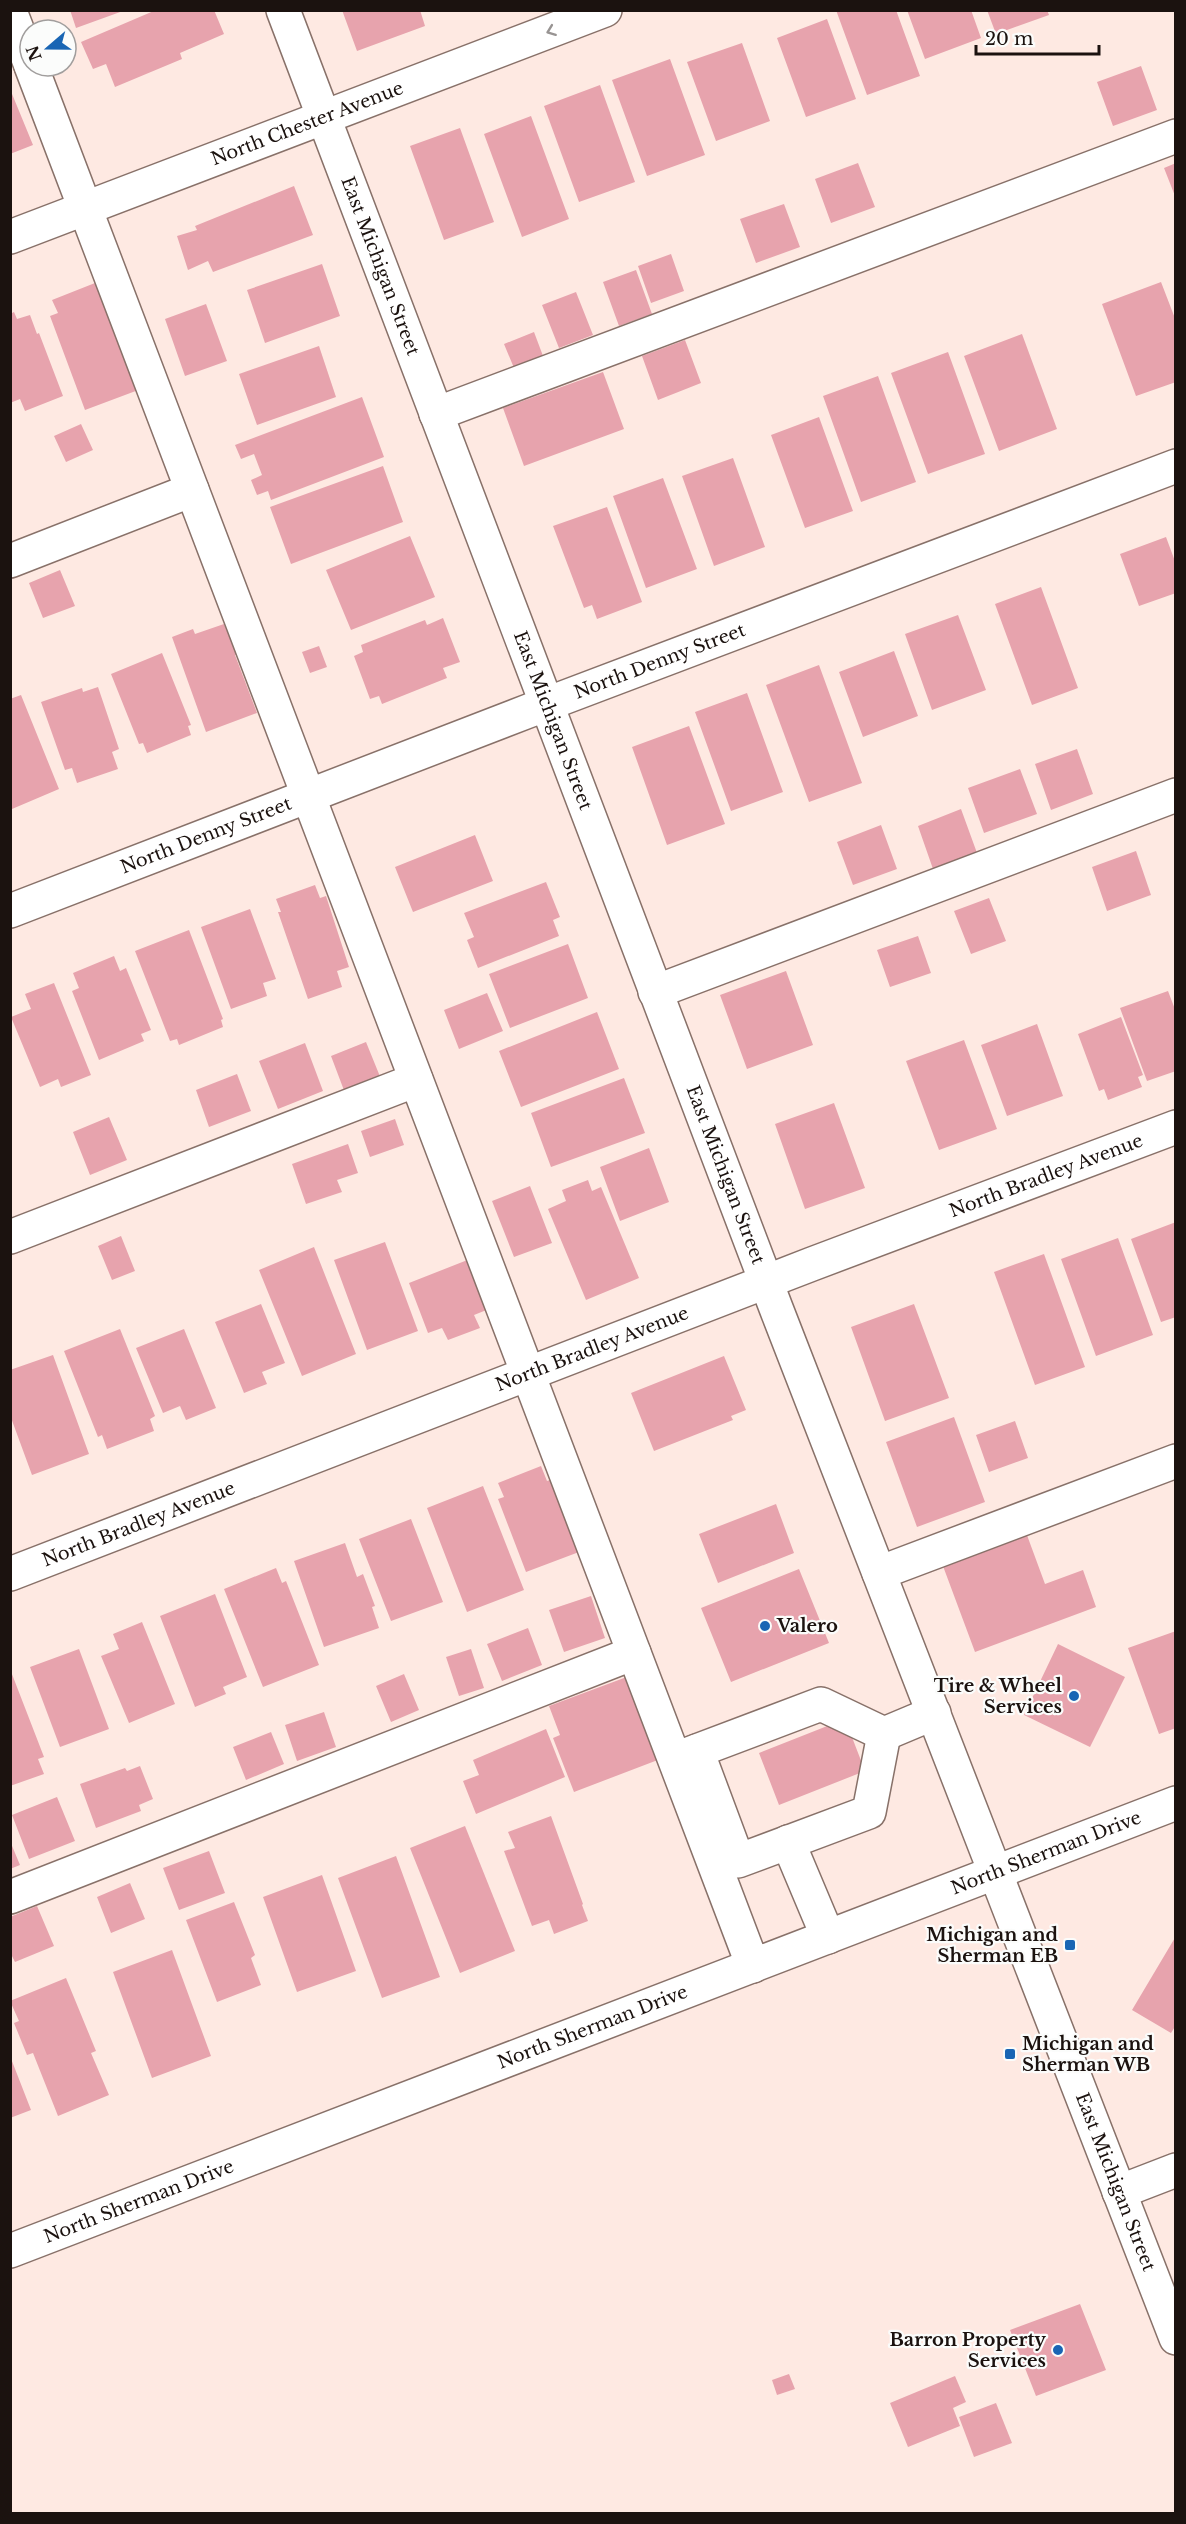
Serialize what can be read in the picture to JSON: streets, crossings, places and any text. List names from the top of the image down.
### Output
{
  "streets": {
    "main road": [
      "North Chester Avenue",
      "East Michigan Street",
      "North Denny Street",
      "North Bradley Avenue",
      "North Sherman Drive"
    ]
  },
  "crossings": [
    ["North Chester Avenue", "East Michigan Street"],
    ["East Michigan Street", "North Denny Street"],
    ["East Michigan Street", "North Bradley Avenue"],
    ["East Michigan Street", "North Sherman Drive"]
  ],
  "one_way": ["North Chester Avenue"],
  "places": {
    "other": ["Valero", "Tire & Wheel Services", "Barron Property Services"],
    "transit": ["Michigan and Sherman EB", "Michigan and Sherman WB"]
  },
  "scale_bar": "20 m",
  "north": "left"
}
